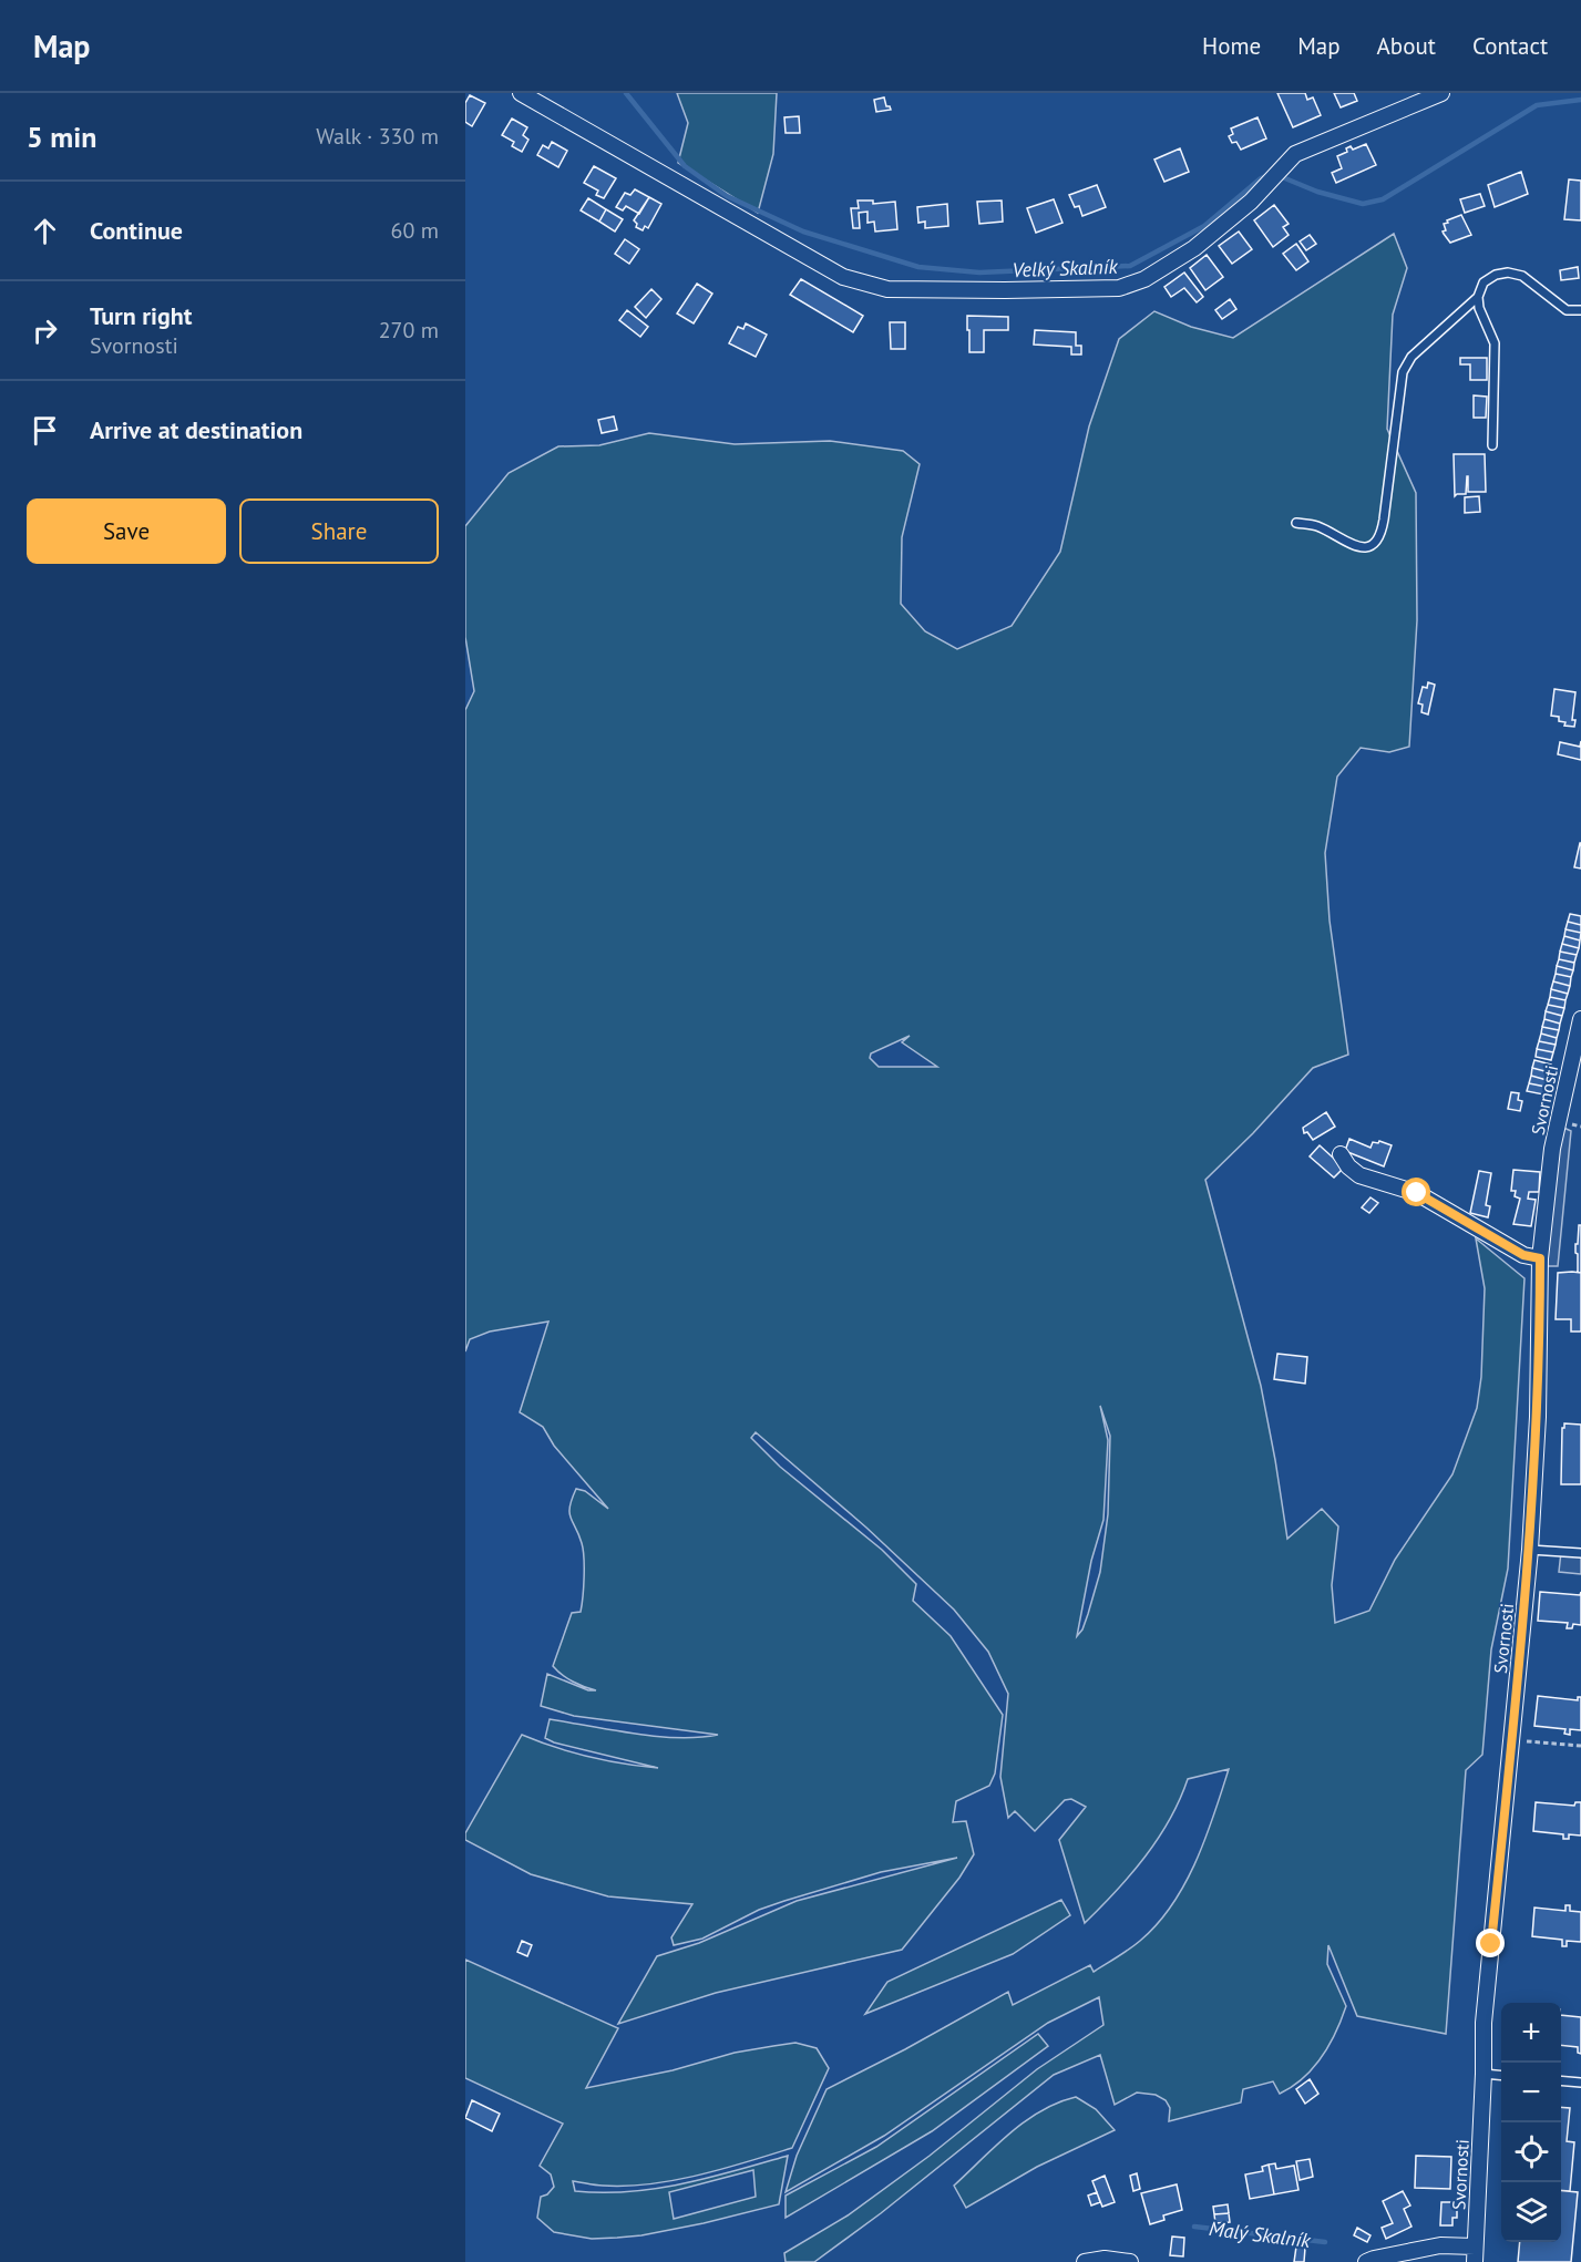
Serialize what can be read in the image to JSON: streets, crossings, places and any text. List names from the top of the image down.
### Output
{
  "streets": {
    "street": ["Svornosti"]
  },
  "water": ["Velký Skalník", "Malý Skalník"],
  "page": {
    "header": "Map",
    "nav": [
      "Home",
      "Map",
      "About",
      "Contact"
    ],
    "heading": ["5 min", "Walk · 330 m"],
    "list": [
      ["Continue", "60 m"],
      ["Turn right", "Svornosti", "270 m"],
      "Arrive at destination"
    ],
    "buttons": ["Save", "Share"],
    "map_buttons": ["+", "−"]
  }
}
